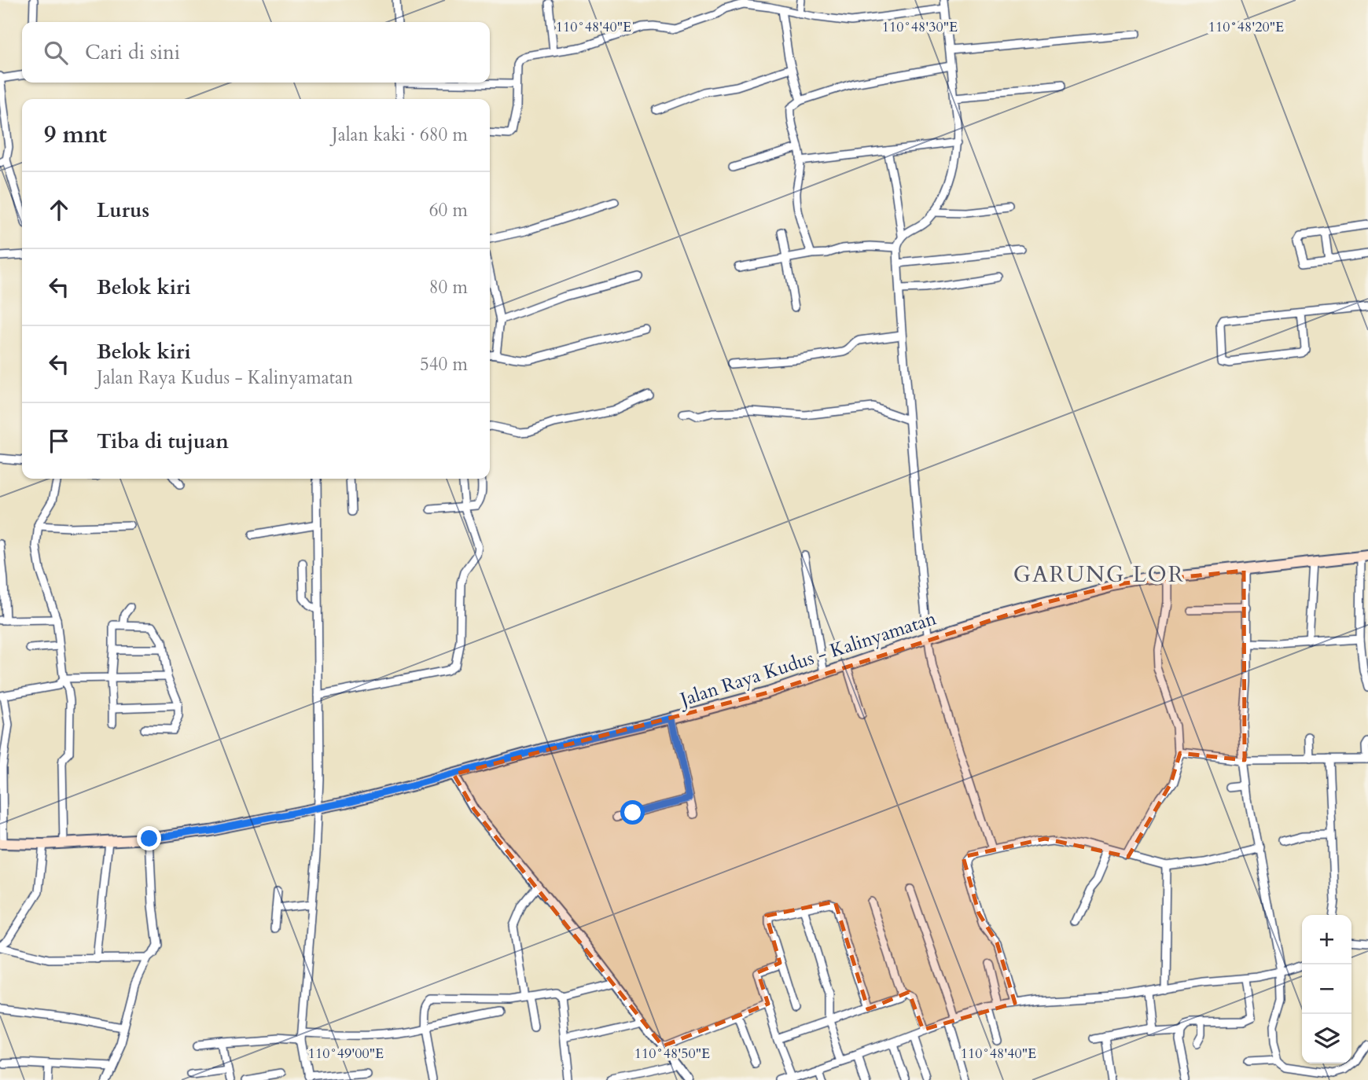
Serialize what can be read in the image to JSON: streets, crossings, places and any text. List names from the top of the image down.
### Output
{
  "streets": {
    "main road": ["Jalan Raya Kudus - Kalinyamatan"]
  },
  "districts": ["GARUNG LOR"],
  "page": {
    "search": "Cari di sini",
    "heading": ["9 mnt", "Jalan kaki · 680 m"],
    "list": [
      ["Lurus", "60 m"],
      ["Belok kiri", "80 m"],
      ["Belok kiri", "Jalan Raya Kudus - Kalinyamatan", "540 m"],
      "Tiba di tujuan"
    ],
    "map_buttons": ["+", "−"]
  },
  "coordinates": [
    "110°48'40\"E",
    "110°48'30\"E",
    "110°48'20\"E",
    "110°49'00\"E",
    "110°48'50\"E"
  ]
}
